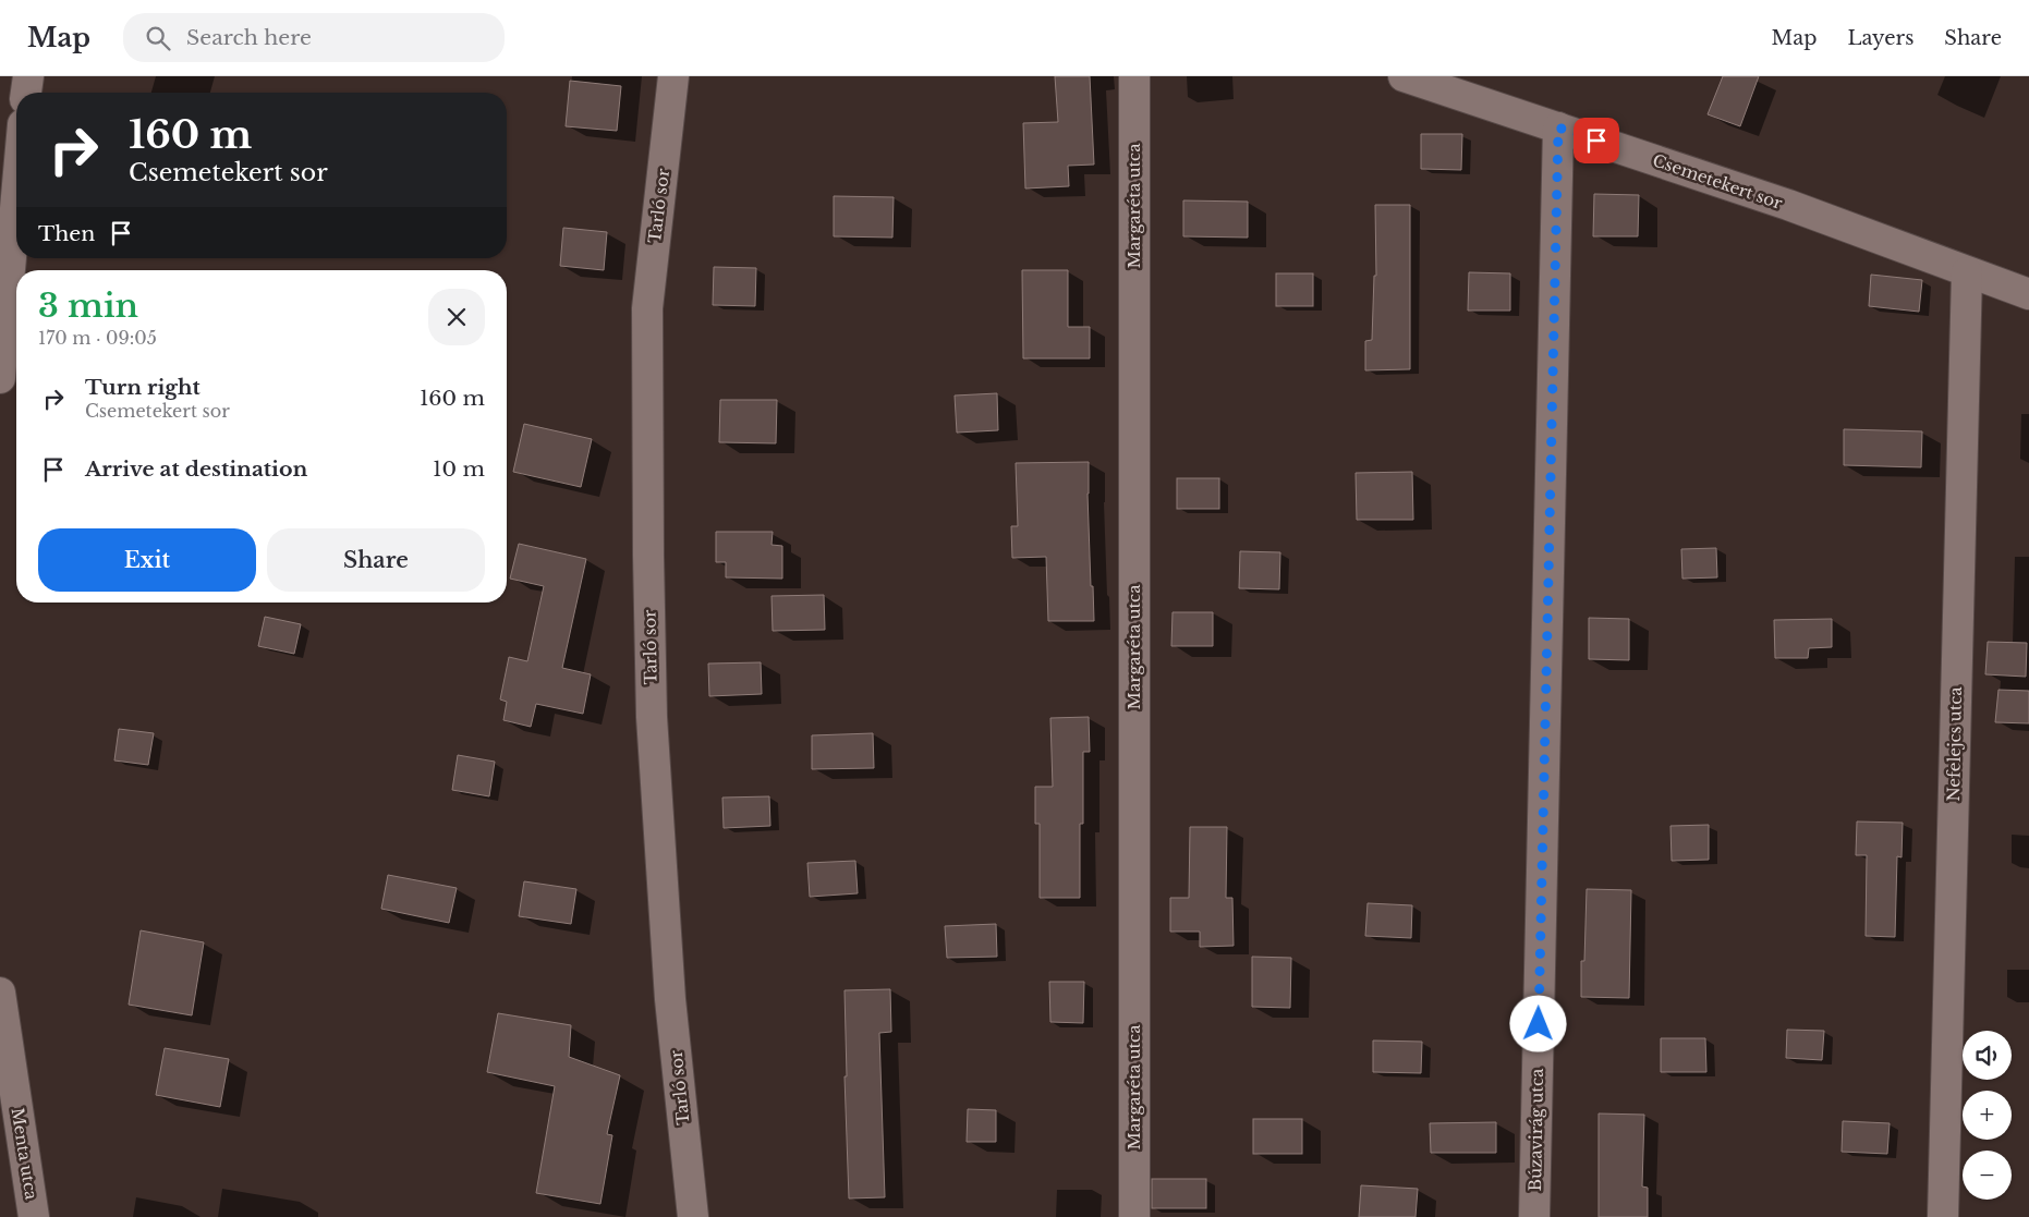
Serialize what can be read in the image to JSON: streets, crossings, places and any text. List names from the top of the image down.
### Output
{
  "streets": {
    "street": [
      "Csemetekert sor",
      "Tarló sor",
      "Margaréta utca",
      "Nefelejcs utca",
      "Búzavirág utca",
      "Menta utca"
    ]
  },
  "crossings": [
    ["Csemetekert sor", "Nefelejcs utca"],
    ["Csemetekert sor", "Búzavirág utca"]
  ],
  "page": {
    "header": "Map",
    "search": "Search here",
    "nav": ["Map", "Layers", "Share"],
    "turn": ["160 m", "Csemetekert sor"],
    "then": "Then",
    "heading": ["3 min", "170 m · 09:05"],
    "list": [
      {
        "name": "Turn right",
        "note": "Csemetekert sor",
        "value": "160 m"
      },
      {
        "name": "Arrive at destination",
        "value": "10 m"
      }
    ],
    "buttons": ["Exit", "Share"],
    "map_buttons": ["+", "−"]
  }
}
